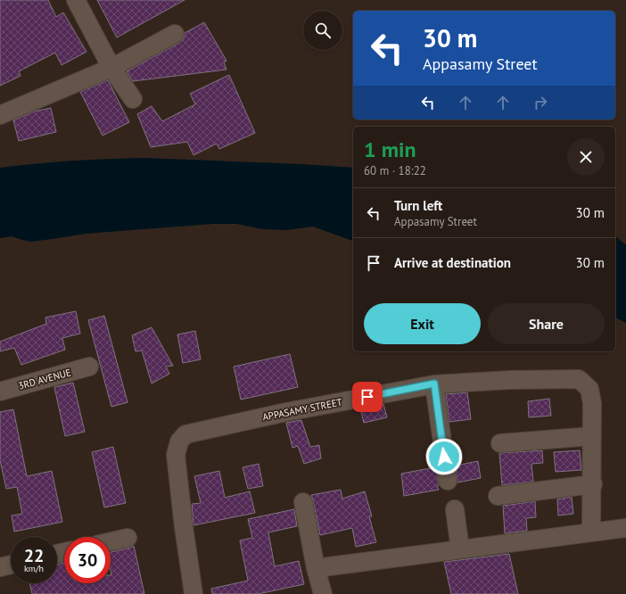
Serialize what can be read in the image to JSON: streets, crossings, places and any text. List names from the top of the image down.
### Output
{
  "streets": {
    "street": ["3RD AVENUE", "APPASAMY STREET"]
  },
  "page": {
    "turn": ["30 m", "Appasamy Street"],
    "heading": ["1 min", "60 m · 18:22"],
    "list": [
      {
        "name": "Turn left",
        "note": "Appasamy Street",
        "value": "30 m"
      },
      {
        "name": "Arrive at destination",
        "value": "30 m"
      }
    ],
    "buttons": ["Exit", "Share"],
    "speed": "22 km/h",
    "limit": "30"
  }
}
